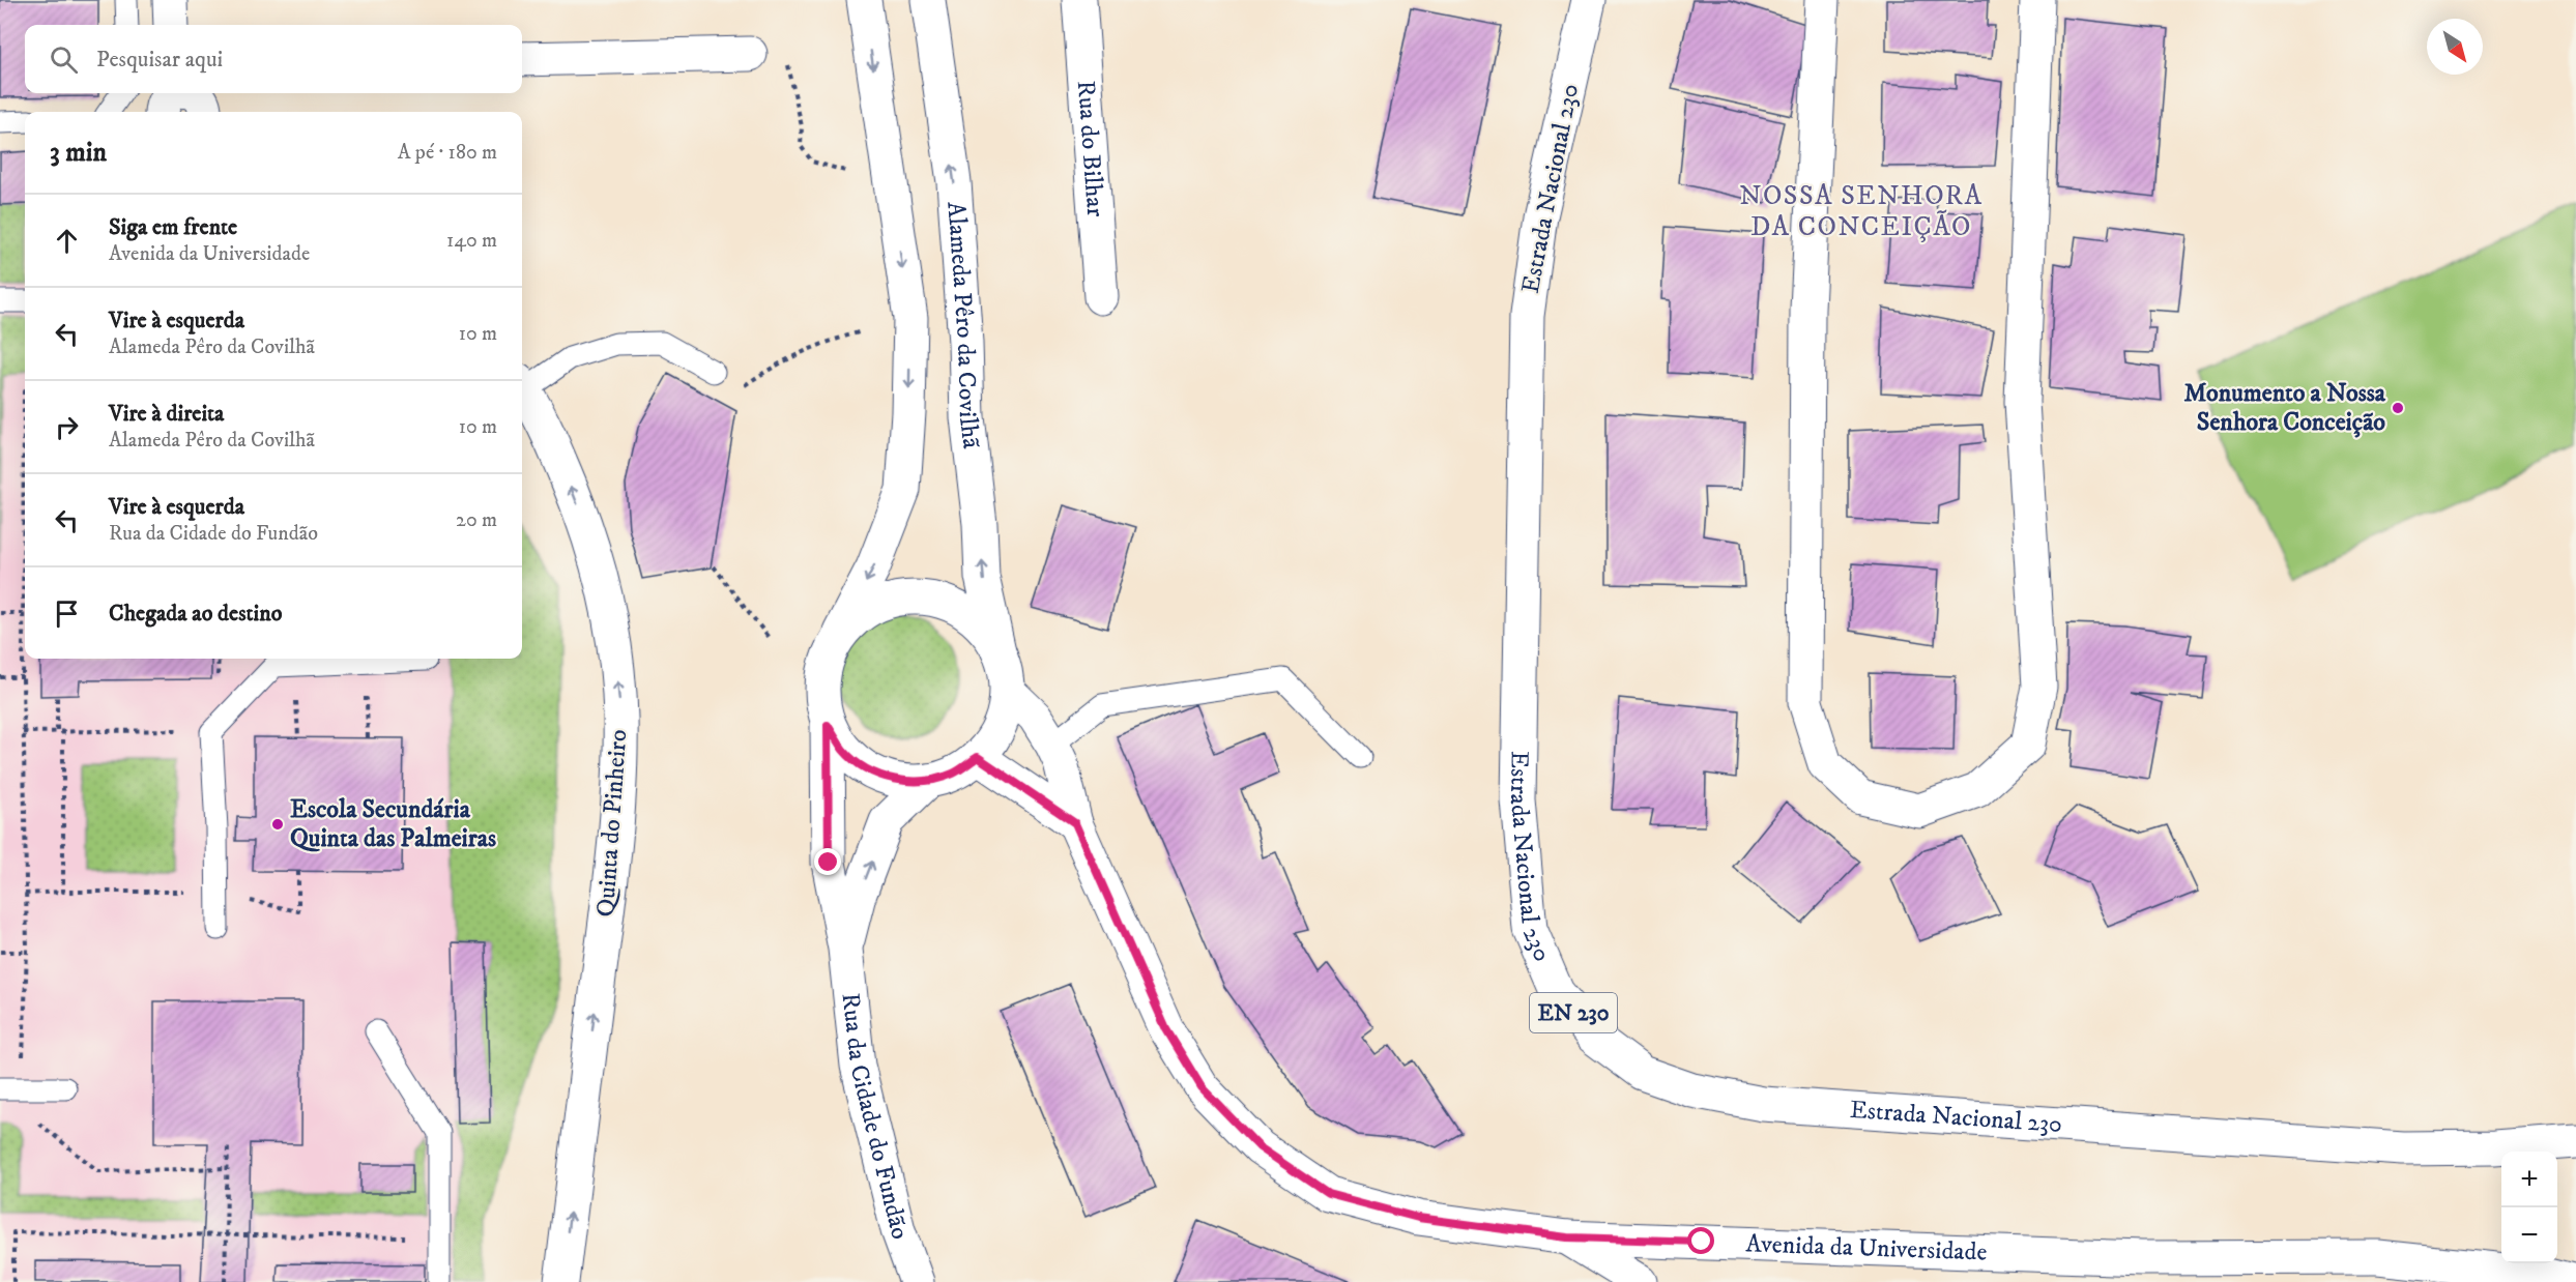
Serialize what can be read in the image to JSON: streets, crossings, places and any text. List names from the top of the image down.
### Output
{
  "streets": {
    "main road": [
      "Rua do Bilhar",
      "Estrada Nacional 230",
      "Alameda Pêro da Covilhã",
      "Quinta do Pinheiro",
      "EN 230",
      "Rua da Cidade do Fundão",
      "Avenida da Universidade"
    ]
  },
  "crossings": [
    ["Alameda Pêro da Covilhã", "Rua da Cidade do Fundão"],
    ["Alameda Pêro da Covilhã", "Avenida da Universidade"],
    ["Rua da Cidade do Fundão", "Avenida da Universidade"]
  ],
  "one_way": ["Quinta do Pinheiro"],
  "districts": ["NOSSA SENHORA DA CONCEIÇÃO"],
  "places": ["Monumento a Nossa Senhora Conceição", "Escola Secundária Quinta das Palmeiras"],
  "north": "bottom right",
  "page": {
    "search": "Pesquisar aqui",
    "heading": ["3 min", "A pé · 180 m"],
    "list": [
      ["Siga em frente", "Avenida da Universidade", "140 m"],
      ["Vire à esquerda", "Alameda Pêro da Covilhã", "10 m"],
      ["Vire à direita", "Alameda Pêro da Covilhã", "10 m"],
      ["Vire à esquerda", "Rua da Cidade do Fundão", "20 m"],
      "Chegada ao destino"
    ],
    "map_buttons": ["+", "−"]
  }
}
